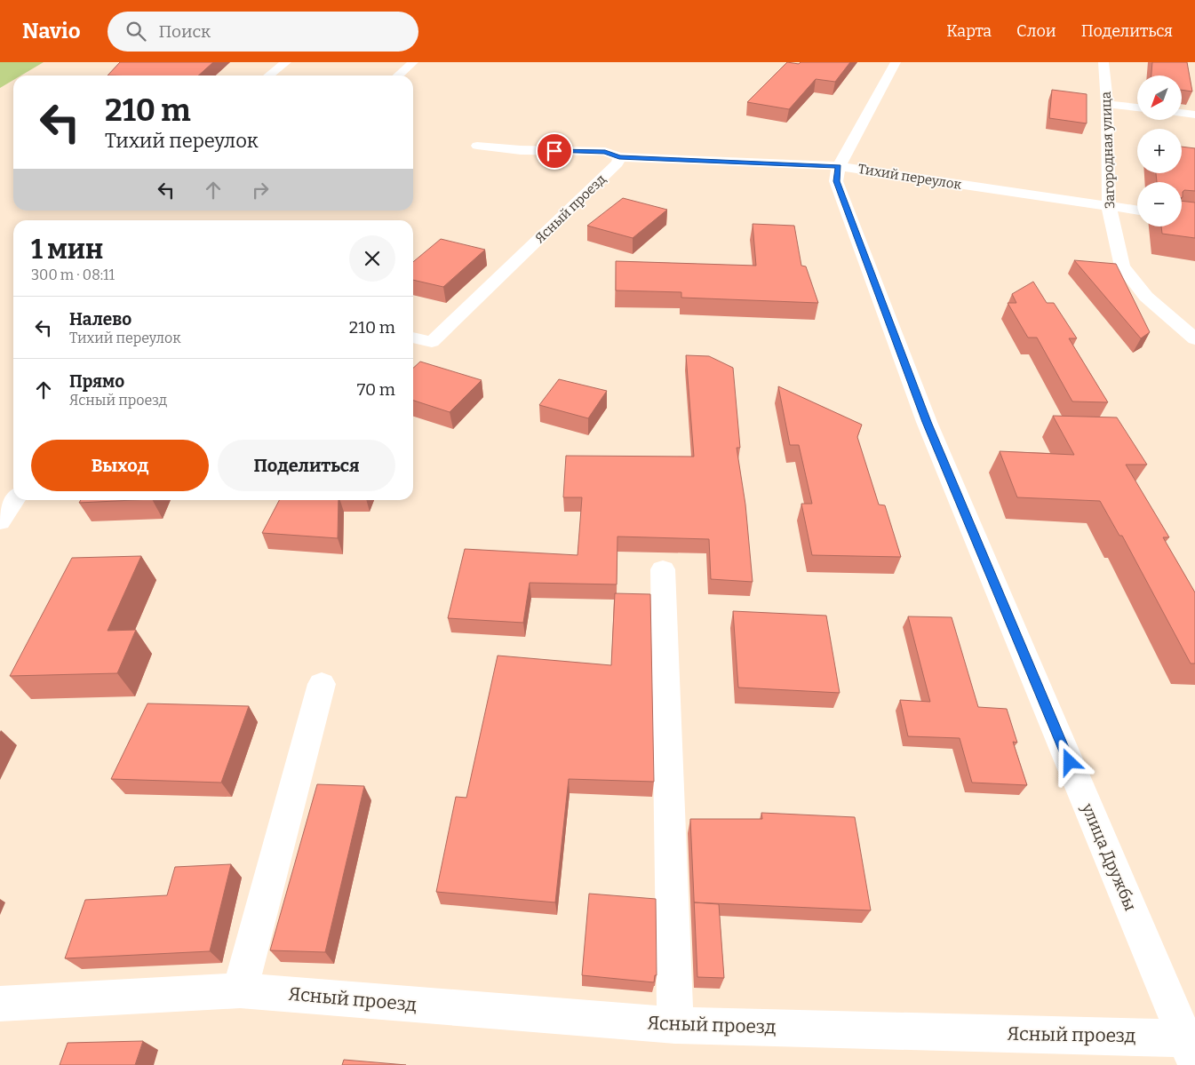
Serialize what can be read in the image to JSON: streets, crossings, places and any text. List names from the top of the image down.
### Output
{
  "streets": {
    "street": [
      "Загородная улица",
      "Тихий переулок",
      "Ясный проезд",
      "улица Дружбы"
    ]
  },
  "crossings": [
    ["Загородная улица", "Тихий переулок"],
    ["Тихий переулок", "Ясный проезд"],
    ["Тихий переулок", "улица Дружбы"],
    ["Ясный проезд", "улица Дружбы"]
  ],
  "north": "bottom left",
  "page": {
    "header": "Navio",
    "search": "Поиск",
    "nav": ["Карта", "Слои", "Поделиться"],
    "map_buttons": ["+", "−"],
    "turn": ["210 m", "Тихий переулок"],
    "heading": ["1 мин", "300 m · 08:11"],
    "list": [
      {
        "name": "Налево",
        "note": "Тихий переулок",
        "value": "210 m"
      },
      {
        "name": "Прямо",
        "note": "Ясный проезд",
        "value": "70 m"
      }
    ],
    "buttons": ["Выход", "Поделиться"]
  }
}
